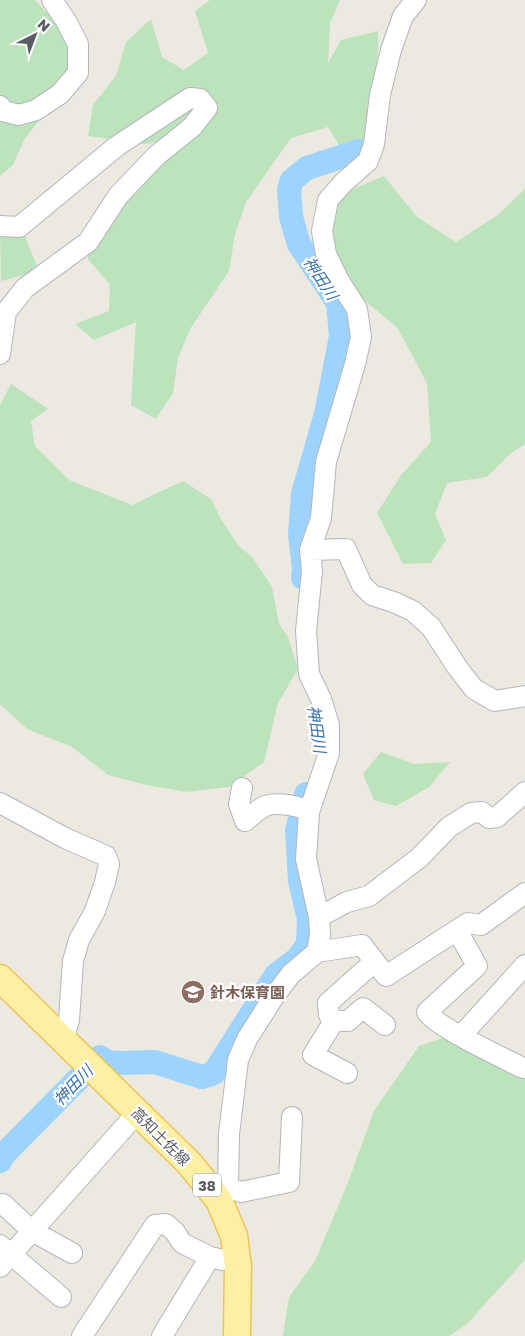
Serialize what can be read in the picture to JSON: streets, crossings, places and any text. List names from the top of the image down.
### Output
{
  "streets": {
    "main road": ["高知土佐線", "38"]
  },
  "water": ["神田川"],
  "places": {
    "school or university": ["針木保育園"]
  },
  "north": "top right"
}
